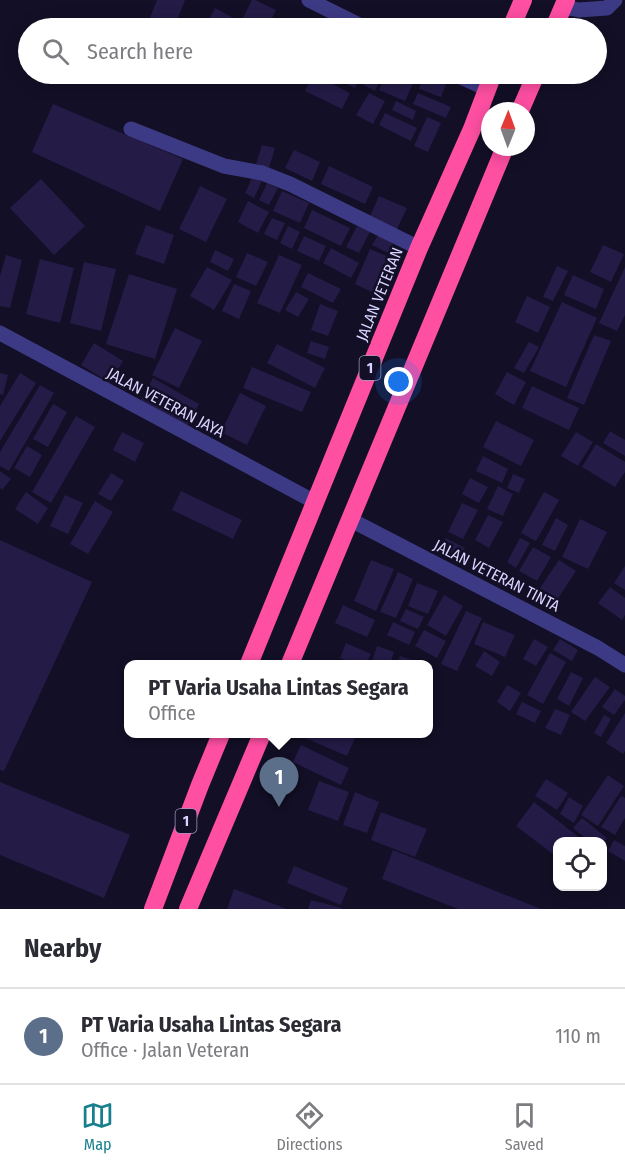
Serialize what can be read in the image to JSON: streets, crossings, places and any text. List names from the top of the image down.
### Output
{
  "streets": {
    "highway": ["JALAN VETERAN", "1"],
    "street": ["JALAN VETERAN JAYA", "JALAN VETERAN TINTA"]
  },
  "crossings": [
    ["JALAN VETERAN", "JALAN VETERAN JAYA"]
  ],
  "north": "top",
  "page": {
    "search": "Search here",
    "popup": ["PT Varia Usaha Lintas Segara", "Office"],
    "pins": "1",
    "heading": "Nearby",
    "list": [
      {
        "mark": "1",
        "name": "PT Varia Usaha Lintas Segara",
        "note": "Office · Jalan Veteran",
        "value": "110 m"
      }
    ],
    "nav": ["Map", "Directions", "Saved"]
  }
}
